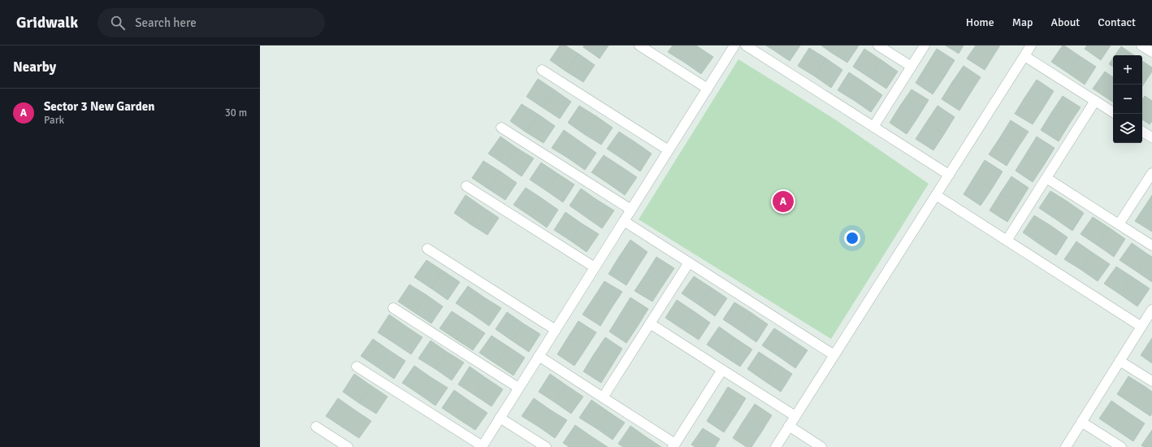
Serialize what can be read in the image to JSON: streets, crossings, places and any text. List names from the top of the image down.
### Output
{
  "page": {
    "header": "Gridwalk",
    "search": "Search here",
    "nav": [
      "Home",
      "Map",
      "About",
      "Contact"
    ],
    "heading": "Nearby",
    "map_buttons": ["+", "−"],
    "list": [
      {
        "mark": "A",
        "name": "Sector 3 New Garden",
        "note": "Park",
        "value": "30 m"
      }
    ],
    "pins": "A"
  }
}
